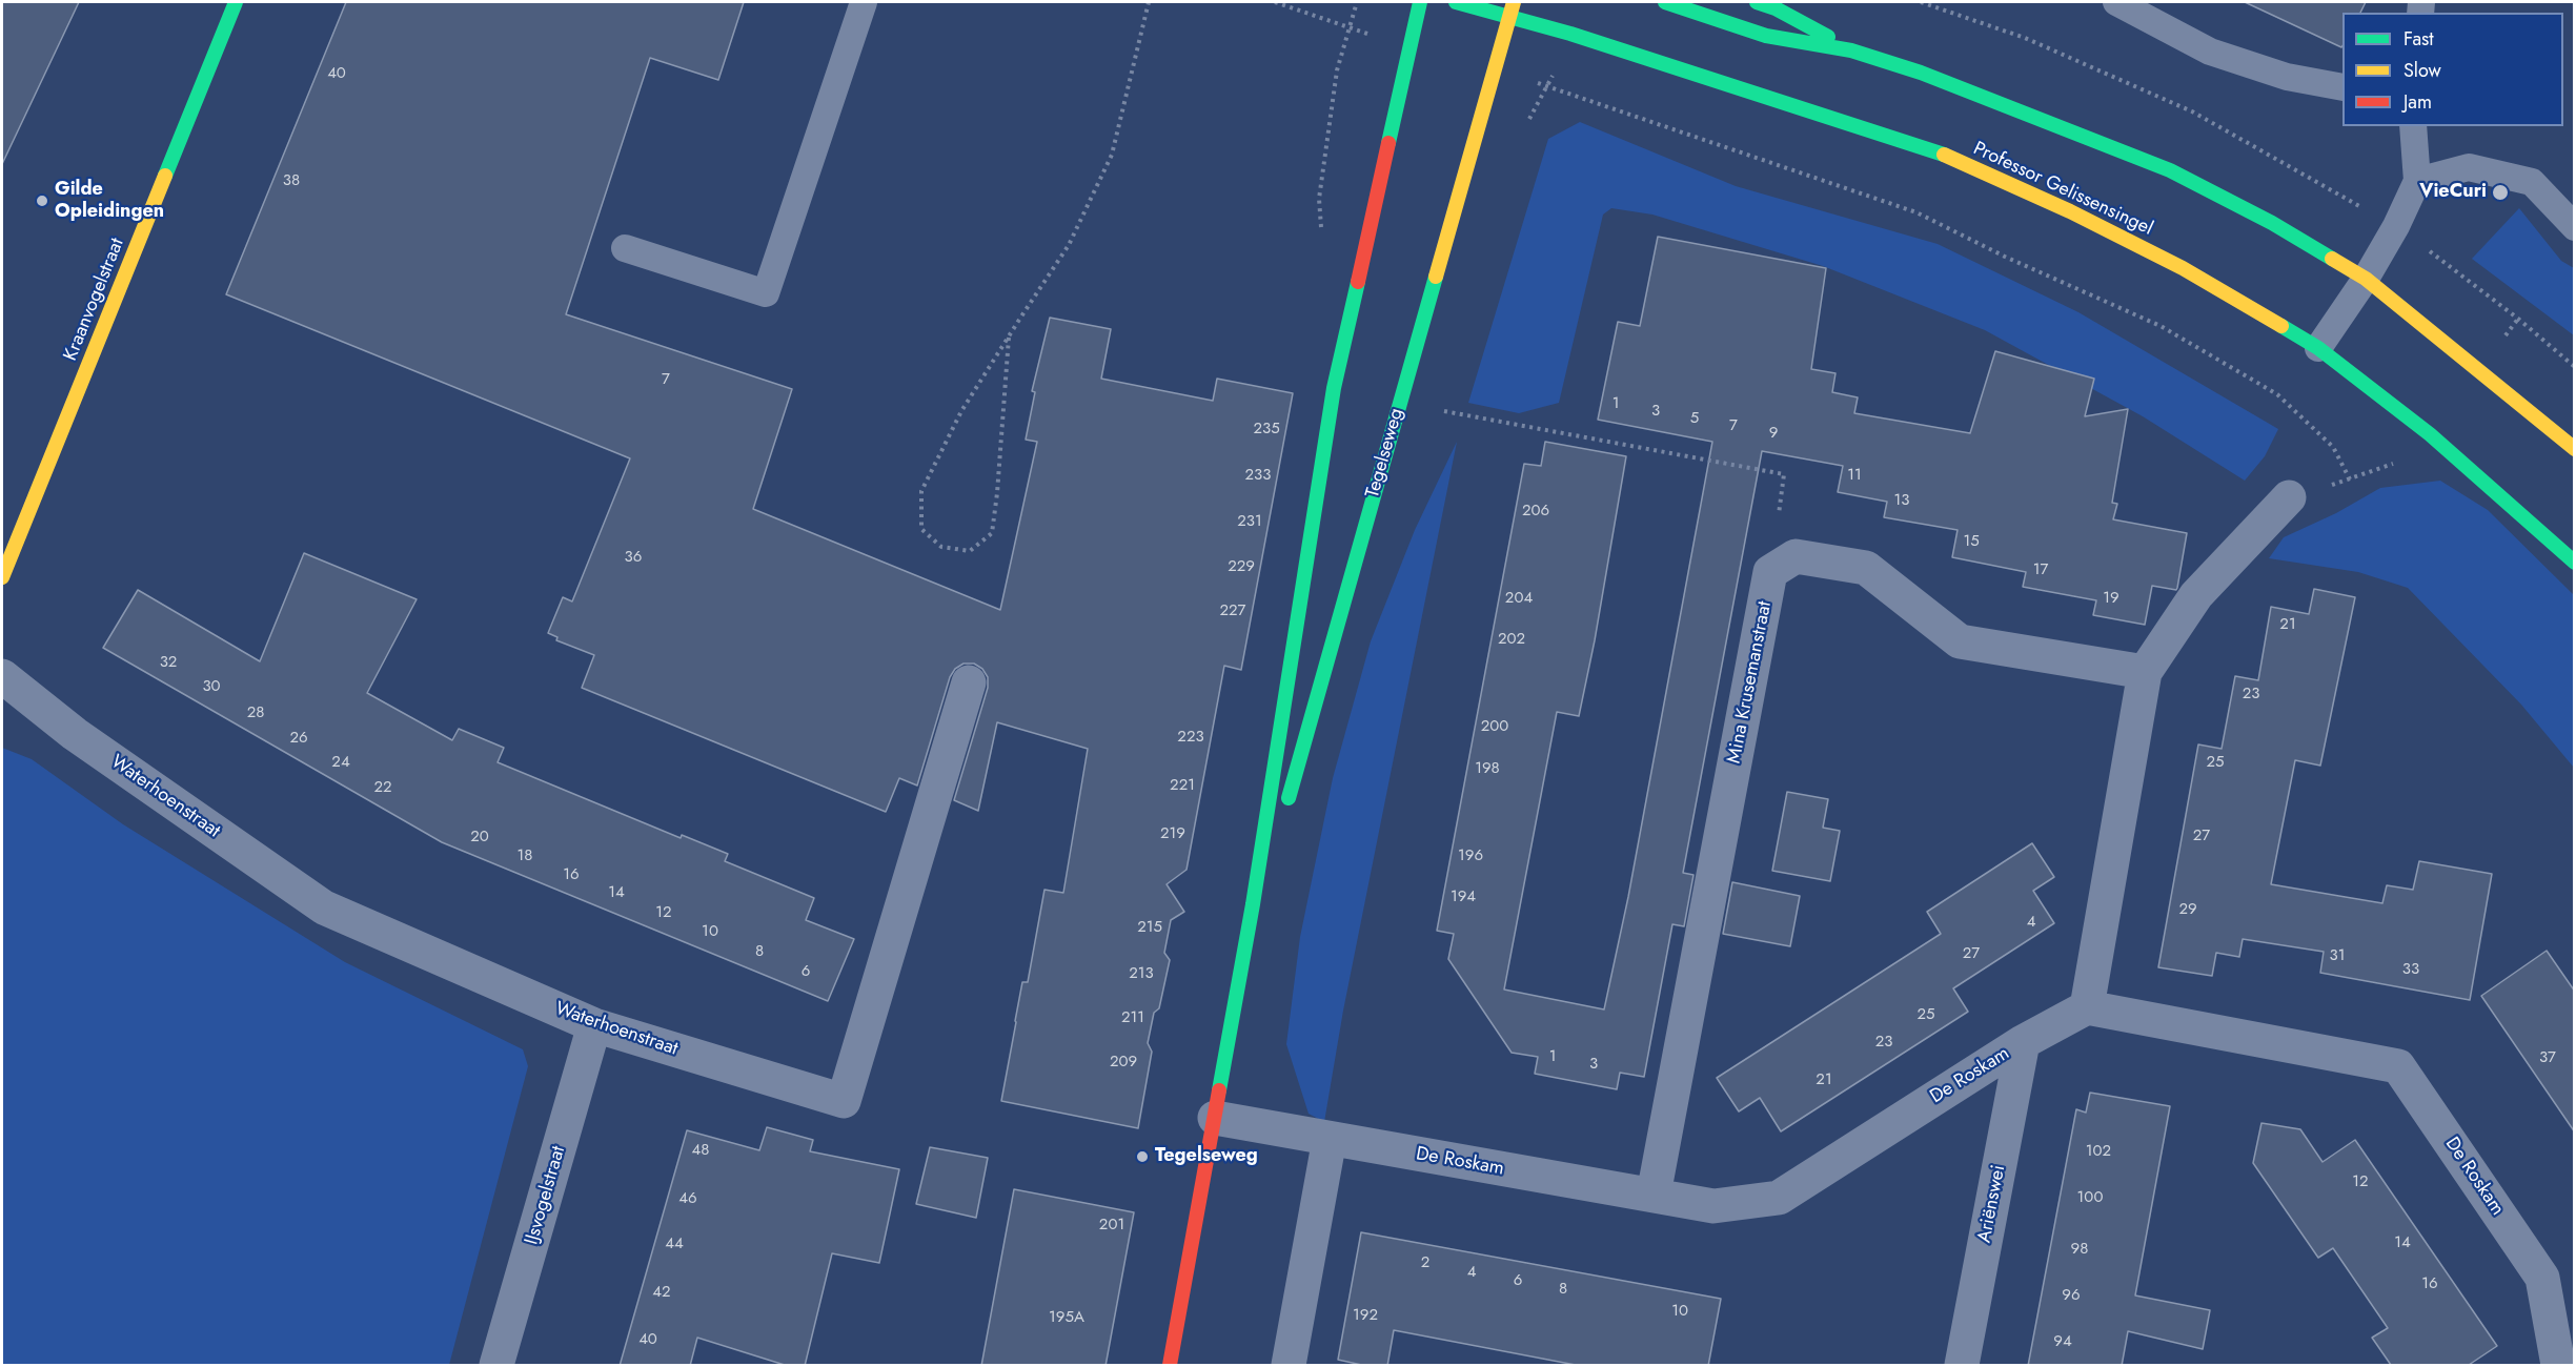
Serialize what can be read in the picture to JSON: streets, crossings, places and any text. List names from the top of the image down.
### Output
{
  "streets": {
    "street": [
      "Professor Gelissensingel",
      "Kraanvogelstraat",
      "Tegelseweg",
      "Mina Krusemanstraat",
      "Waterhoenstraat",
      "De Roskam",
      "IJsvogelstraat",
      "Ariënswei"
    ]
  },
  "crossings": [
    ["Professor Gelissensingel", "Tegelseweg"],
    ["Tegelseweg", "De Roskam"],
    ["Mina Krusemanstraat", "De Roskam"],
    ["Waterhoenstraat", "IJsvogelstraat"],
    ["De Roskam", "Ariënswei"]
  ],
  "places": ["VieCuri", "Gilde Opleidingen", "Tegelseweg"],
  "house_numbers": [
    "40",
    "38",
    "7",
    "1",
    "3",
    "5",
    "7",
    "235",
    "9",
    "233",
    "11",
    "13",
    "206",
    "231",
    "15",
    "36",
    "229",
    "17",
    "204",
    "19",
    "227",
    "21",
    "202",
    "32",
    "30",
    "23",
    "28",
    "200",
    "223",
    "26",
    "24",
    "25",
    "198",
    "221",
    "22",
    "219",
    "27",
    "20",
    "18",
    "196",
    "16",
    "14",
    "194",
    "29",
    "12",
    "4",
    "215",
    "10",
    "8",
    "27",
    "31",
    "33",
    "6",
    "213",
    "25",
    "211",
    "23",
    "1",
    "37",
    "209",
    "3",
    "21",
    "48",
    "102",
    "12",
    "100",
    "46",
    "201",
    "14",
    "44",
    "98",
    "2",
    "4",
    "6",
    "16",
    "8",
    "42",
    "96",
    "10",
    "192",
    "195A",
    "40",
    "94"
  ],
  "legend": ["Fast", "Slow", "Jam"]
}
